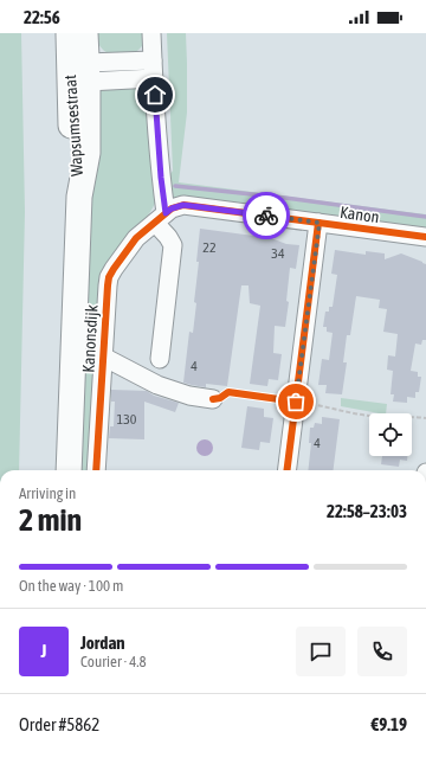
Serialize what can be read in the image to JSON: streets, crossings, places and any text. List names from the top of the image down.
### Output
{
  "streets": {
    "street": ["Wapsumsestraat", "Kanon", "Kanonsdijk"]
  },
  "crossings": [
    ["Wapsumsestraat", "Kanonsdijk"],
    ["Kanon", "Kanonsdijk"]
  ],
  "house_numbers": [
    "22",
    "34",
    "4",
    "130",
    "4"
  ],
  "page": {
    "status": "22:56",
    "heading": ["2 min", "Arriving in", "22:58–23:03"],
    "panel": [
      "Jordan",
      "Courier · 4.8",
      "Order #5862",
      "€9.19"
    ],
    "bar": "On the way · 100 m",
    "round": "J"
  }
}
